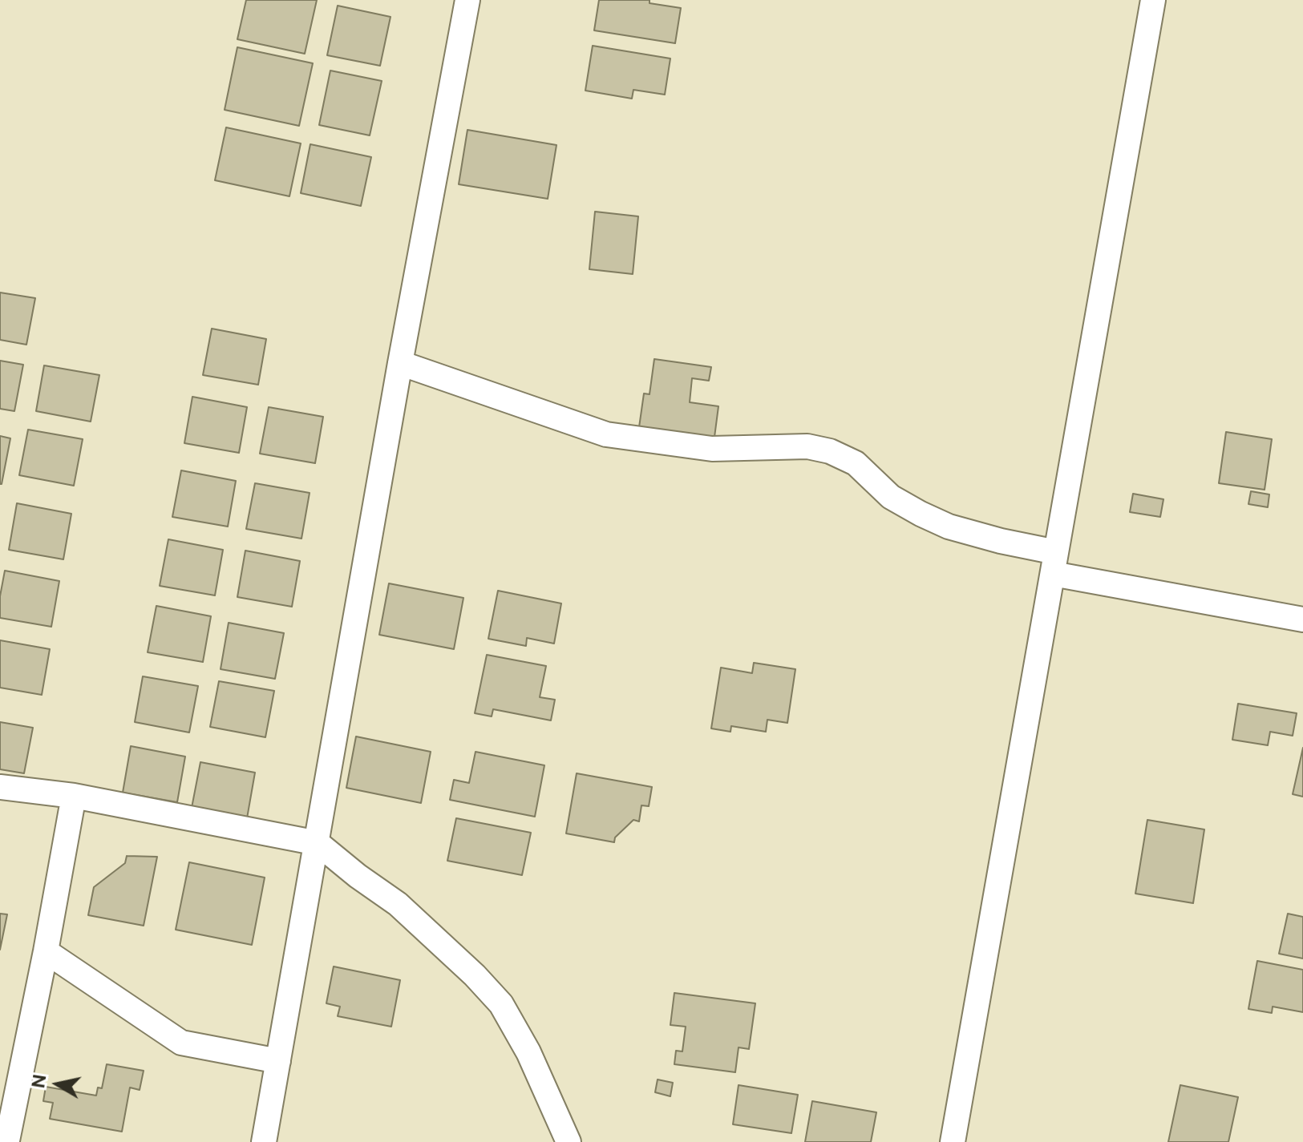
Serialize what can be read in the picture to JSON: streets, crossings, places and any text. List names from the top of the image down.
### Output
{
  "north": "left"
}
